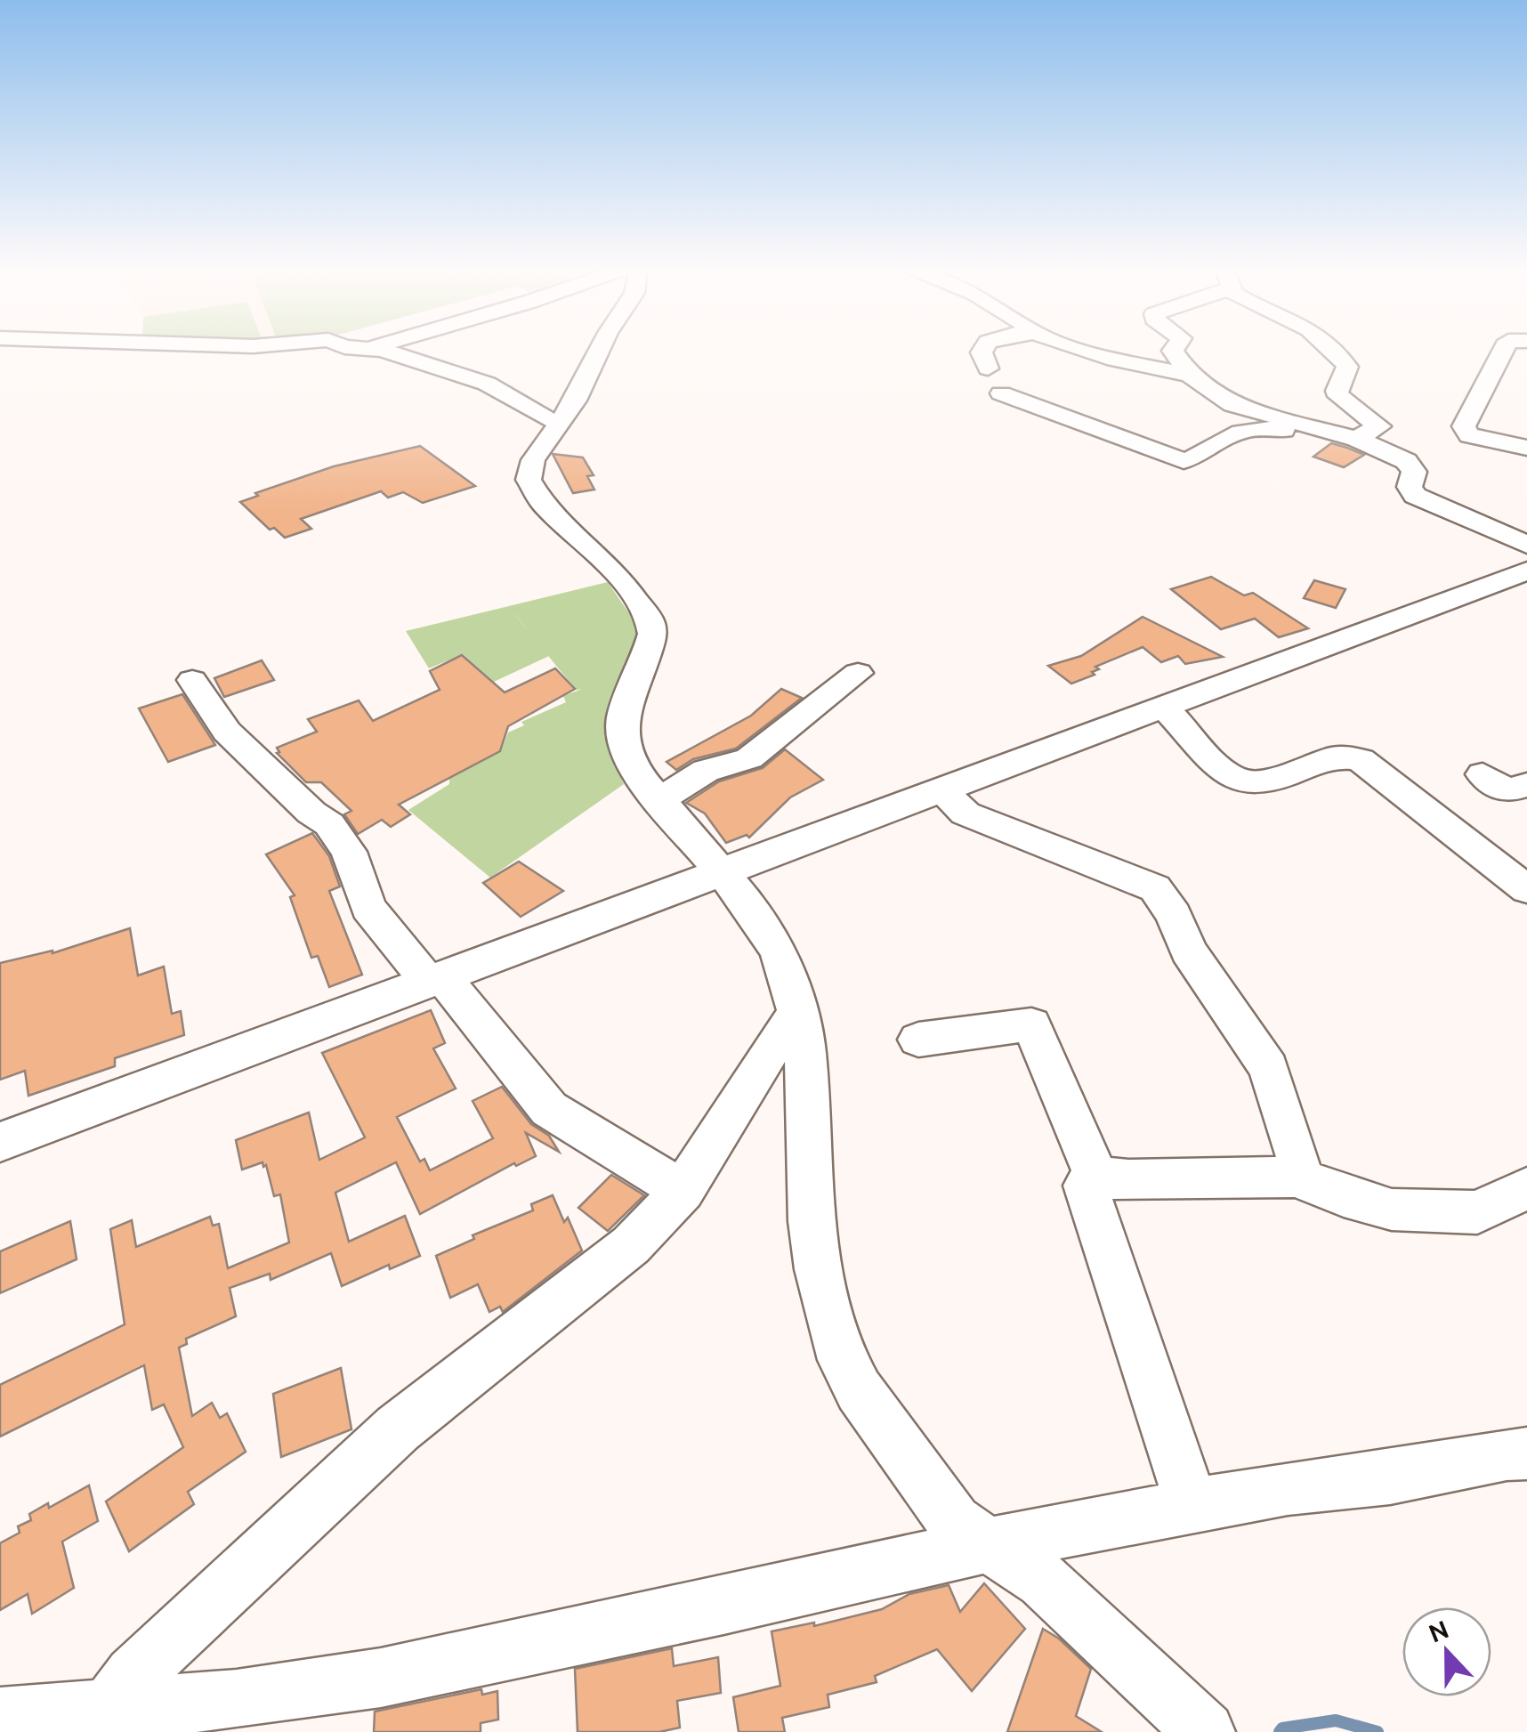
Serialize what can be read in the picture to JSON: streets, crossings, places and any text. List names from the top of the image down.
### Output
{
  "north": "top"
}
